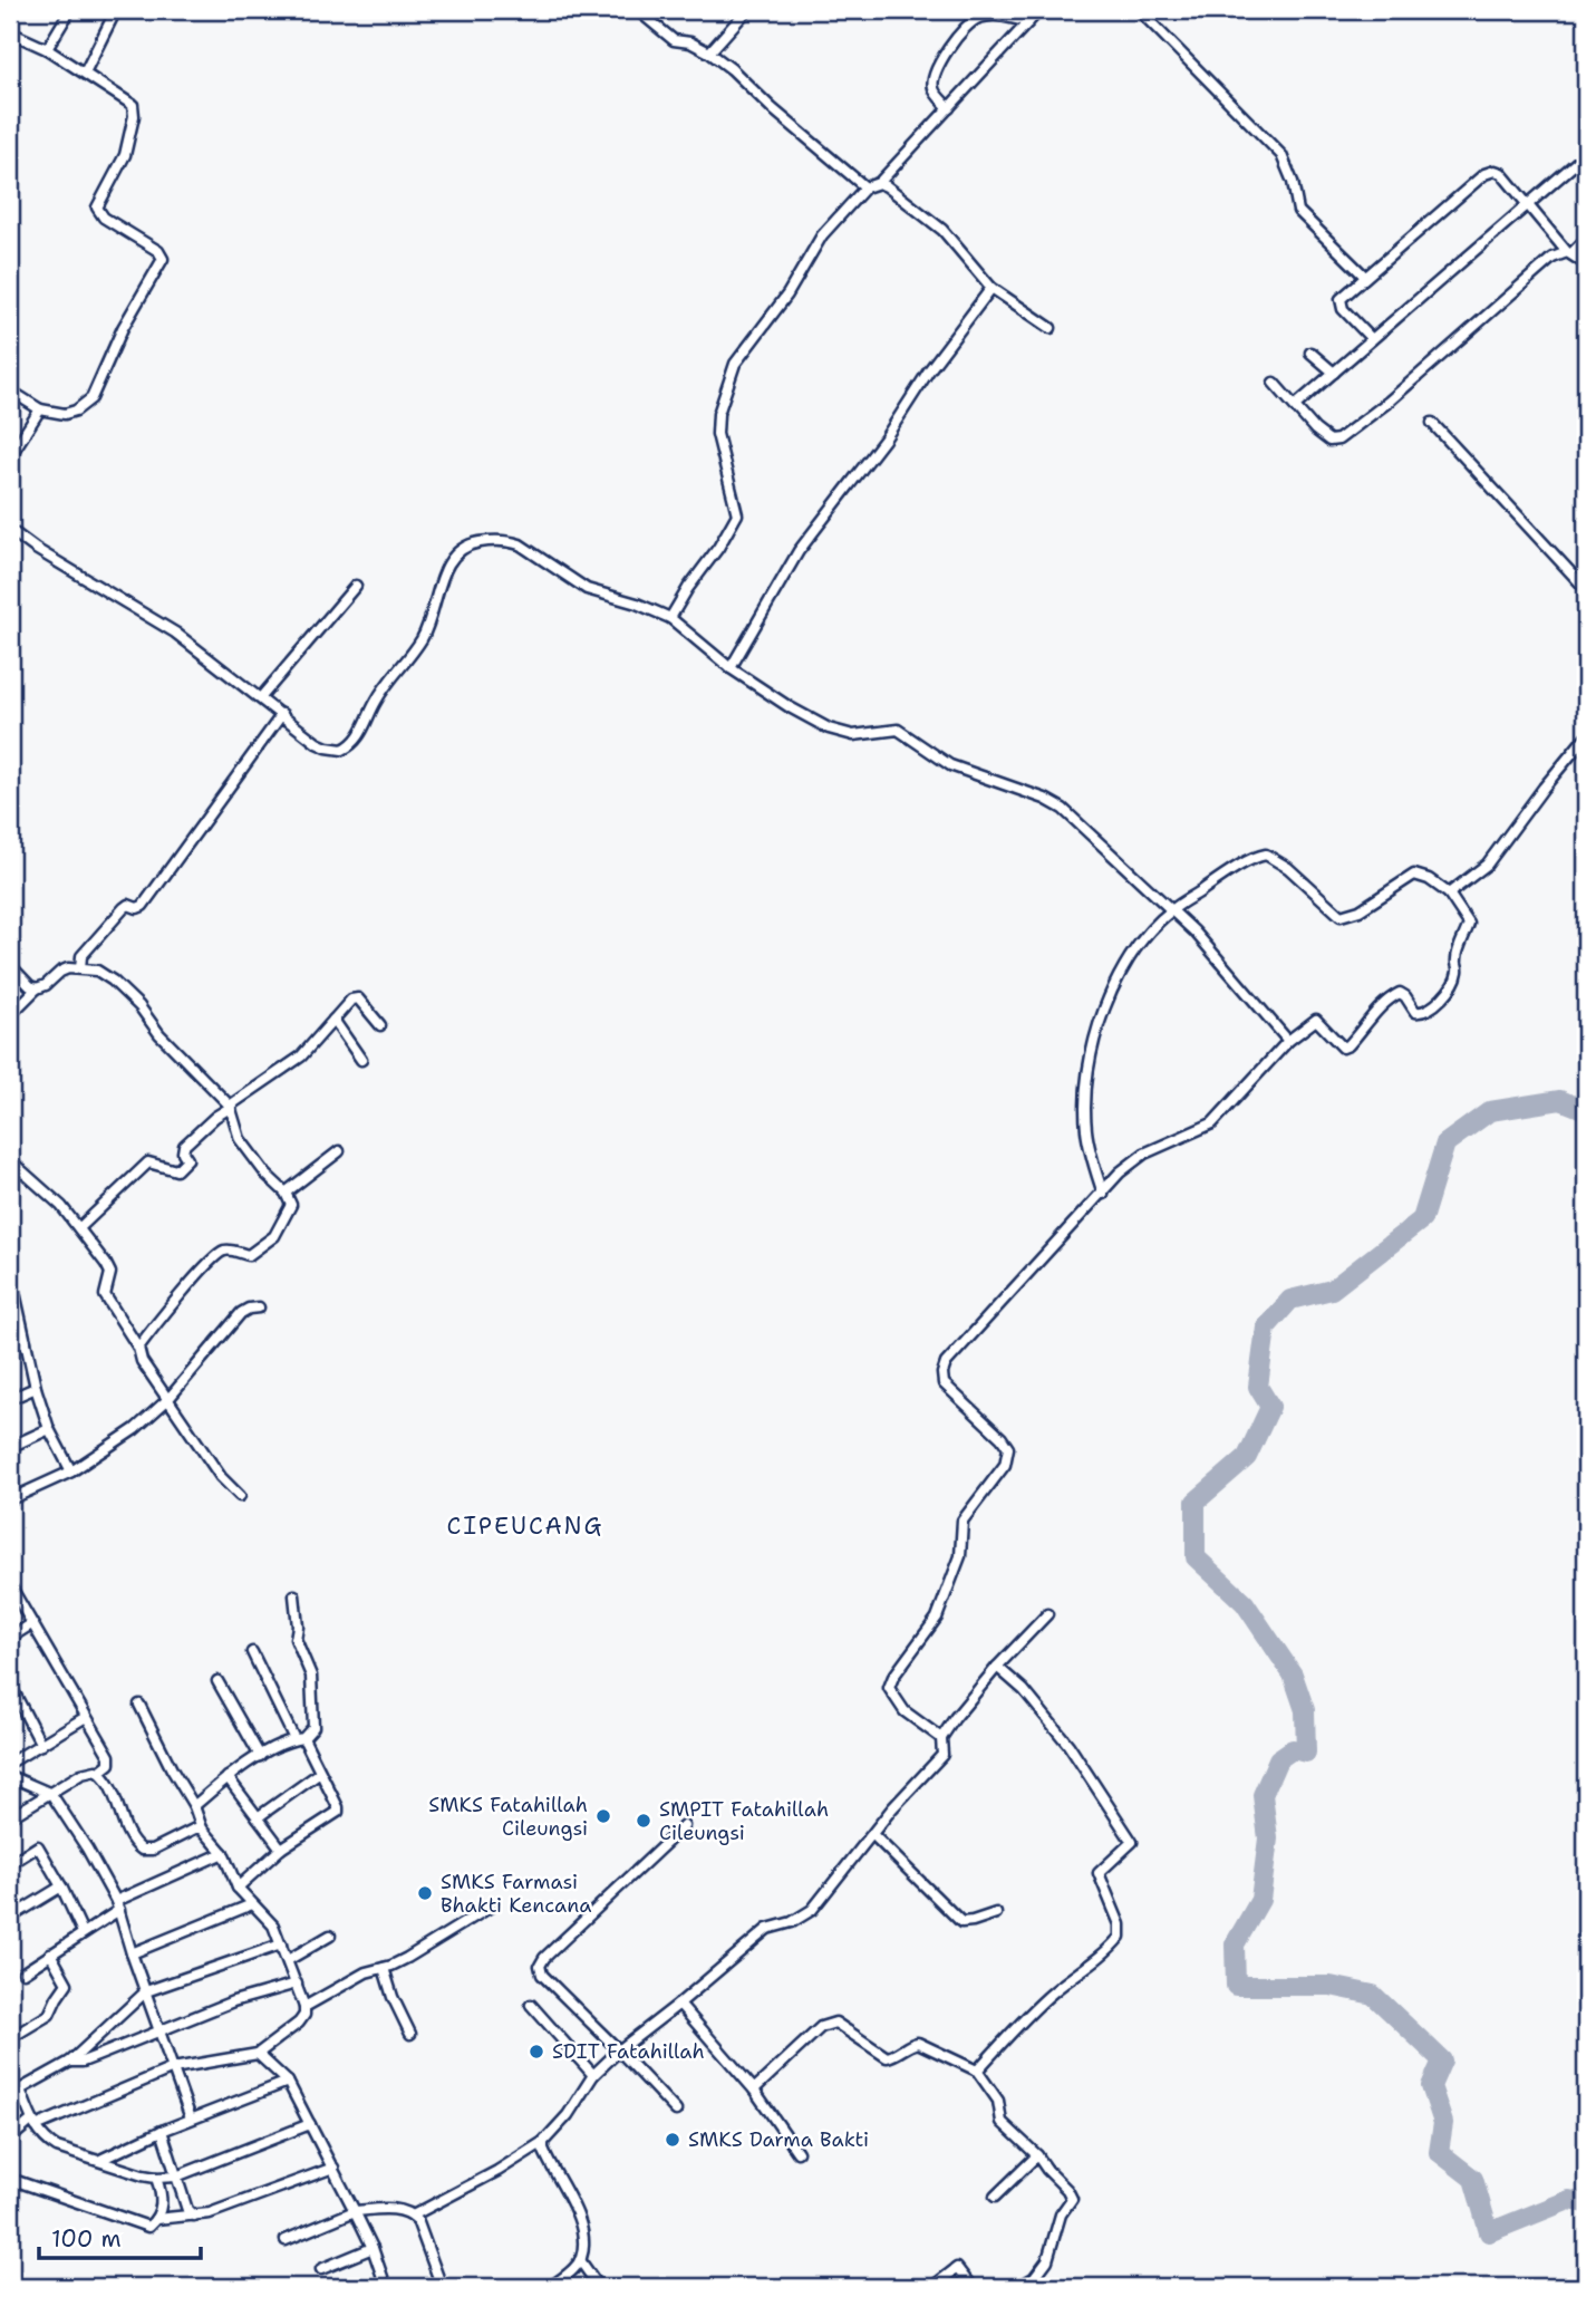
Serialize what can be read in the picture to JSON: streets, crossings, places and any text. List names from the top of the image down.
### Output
{
  "districts": ["CIPEUCANG"],
  "places": [
    "SMKS Fatahillah Cileungsi",
    "SMPIT Fatahillah Cileungsi",
    "SMKS Farmasi Bhakti Kencana",
    "SDIT Fatahillah",
    "SMKS Darma Bakti"
  ],
  "scale_bar": "100 m"
}
